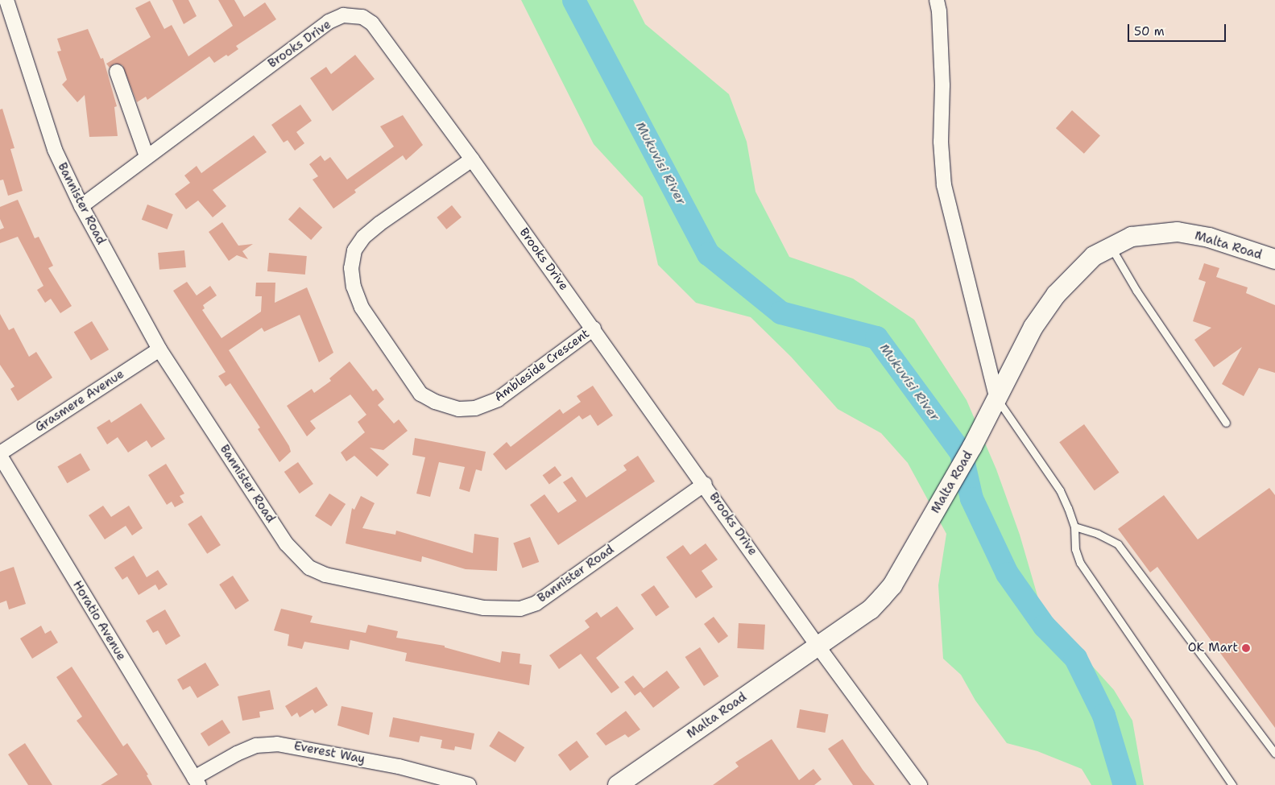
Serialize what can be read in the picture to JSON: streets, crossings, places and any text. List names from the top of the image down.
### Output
{
  "streets": {
    "street": [
      "Brooks Drive",
      "Bannister Road",
      "Malta Road",
      "Ambleside Crescent",
      "Grasmere Avenue",
      "Horatio Avenue",
      "Everest Way"
    ]
  },
  "crossings": [
    ["Brooks Drive", "Bannister Road"],
    ["Brooks Drive", "Malta Road"],
    ["Brooks Drive", "Ambleside Crescent"],
    ["Bannister Road", "Grasmere Avenue"],
    ["Grasmere Avenue", "Horatio Avenue"],
    ["Horatio Avenue", "Everest Way"]
  ],
  "water": ["Mukuvisi River"],
  "places": ["OK Mart"],
  "scale_bar": "50 m"
}
